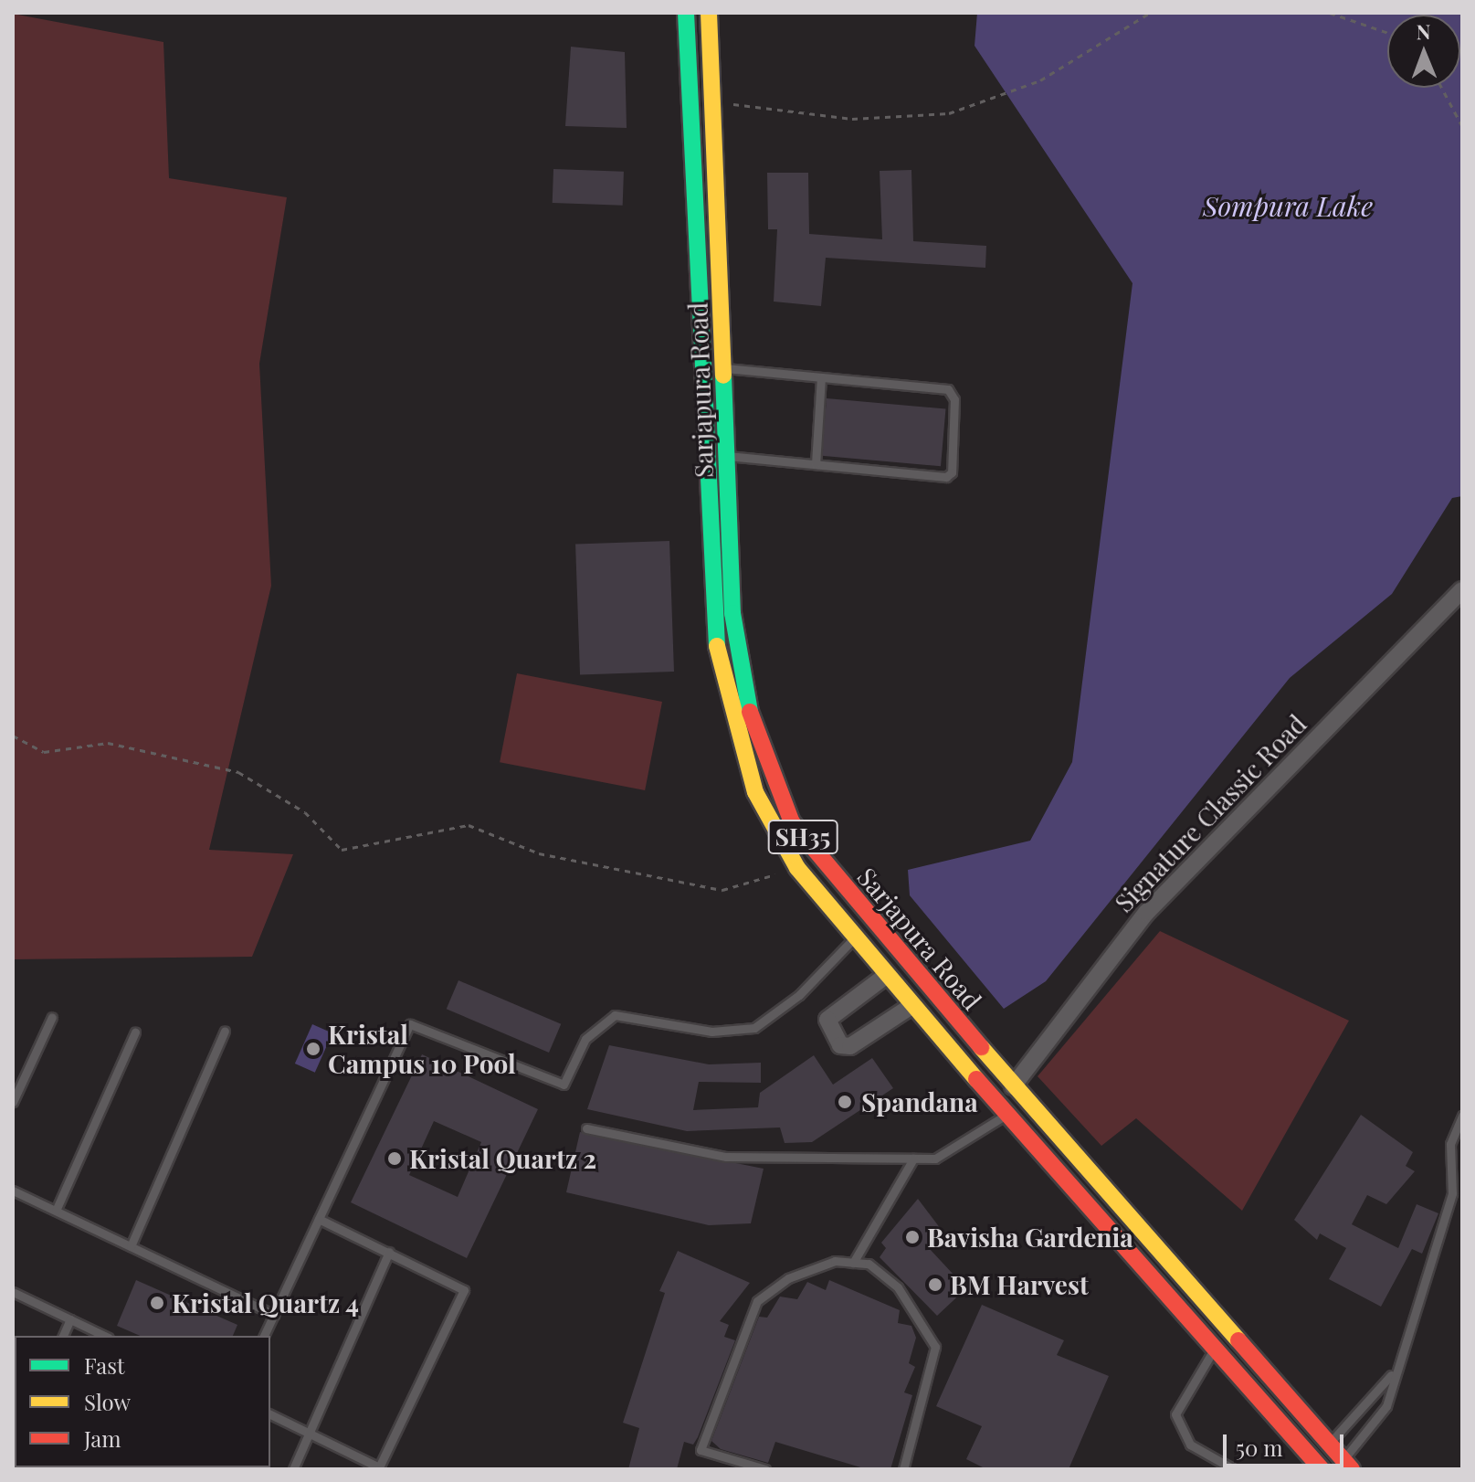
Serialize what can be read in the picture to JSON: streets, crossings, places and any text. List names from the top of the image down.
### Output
{
  "streets": {
    "main road": ["Sarjapura Road", "SH35"],
    "street": ["Signature Classic Road"]
  },
  "crossings": [
    ["Sarjapura Road", "Signature Classic Road"]
  ],
  "water": ["Sompura Lake"],
  "places": [
    "Kristal Campus 10 Pool",
    "Spandana",
    "Kristal Quartz 2",
    "Bavisha Gardenia",
    "BM Harvest",
    "Kristal Quartz 4"
  ],
  "legend": ["Fast", "Slow", "Jam"],
  "scale_bar": "50 m",
  "north": "top"
}
